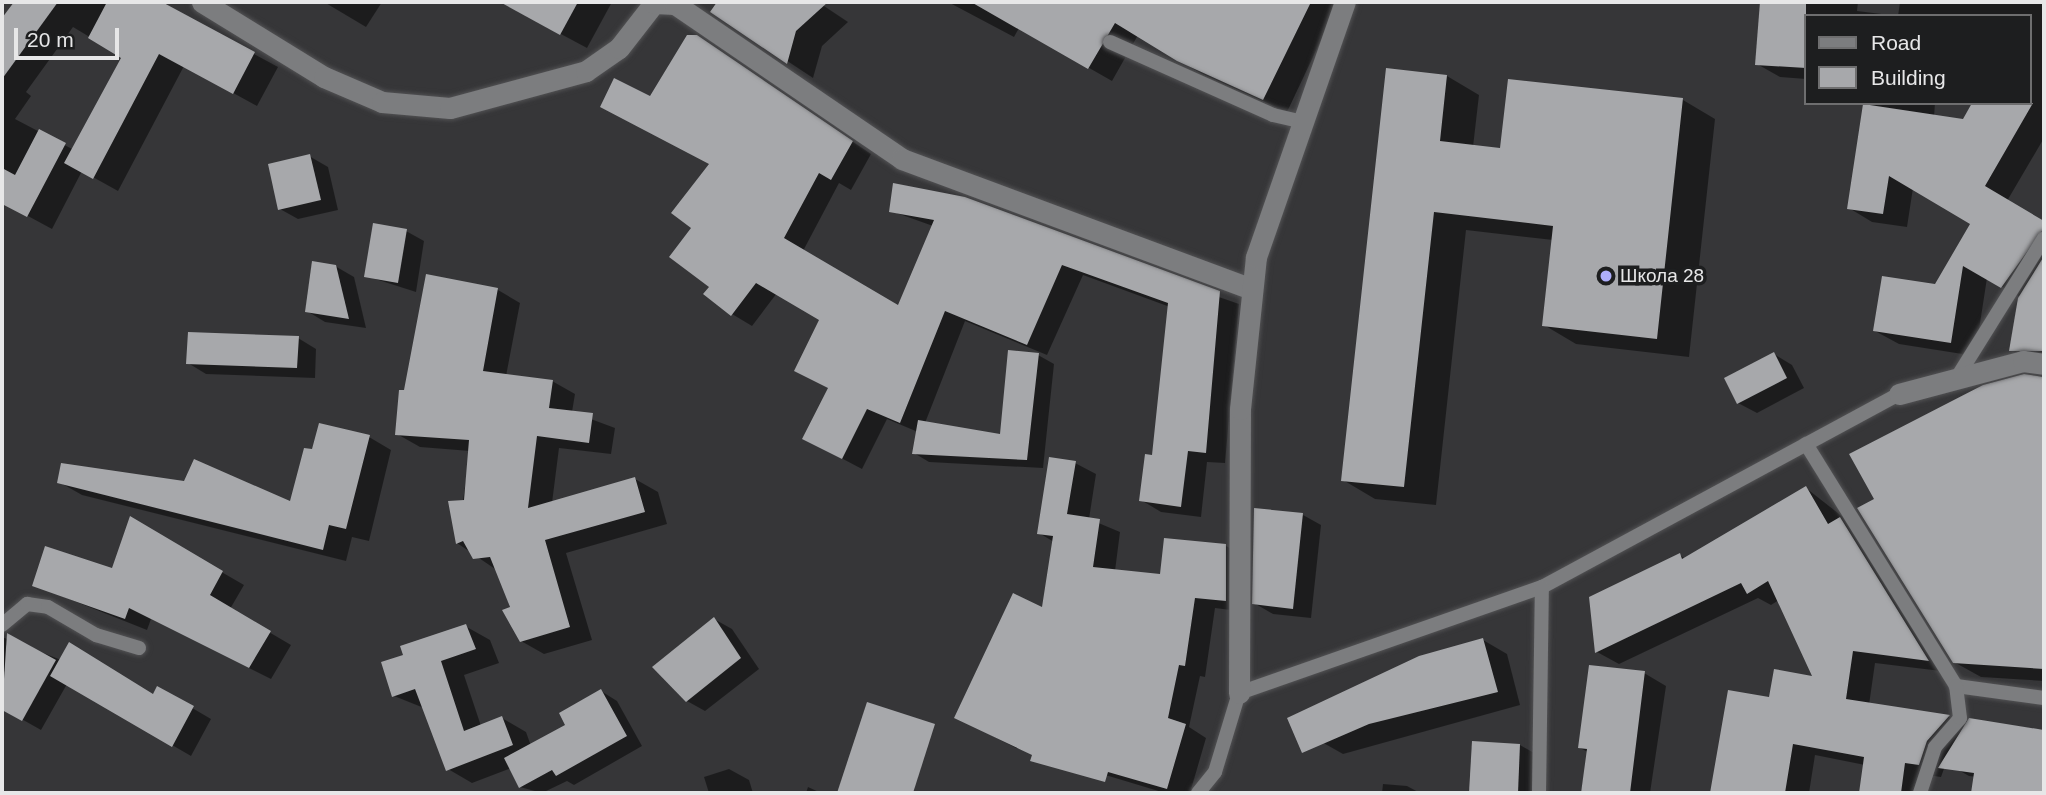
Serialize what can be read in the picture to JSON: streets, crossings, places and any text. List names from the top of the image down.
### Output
{
  "places": ["Школа 28"],
  "legend": ["Road", "Building"],
  "scale_bar": "20 m"
}
